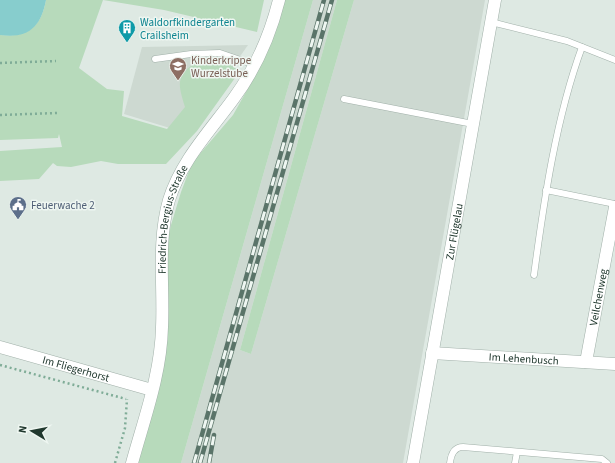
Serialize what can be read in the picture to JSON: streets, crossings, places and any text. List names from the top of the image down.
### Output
{
  "streets": {
    "street": [
      "Friedrich-Bergius-Straße",
      "Zur Flügelau",
      "Veilchenweg",
      "Im Lehenbusch",
      "Im Fliegerhorst"
    ]
  },
  "crossings": [
    ["Friedrich-Bergius-Straße", "Im Fliegerhorst"],
    ["Zur Flügelau", "Im Lehenbusch"],
    ["Veilchenweg", "Im Lehenbusch"]
  ],
  "places": {
    "building": ["Waldorfkindergarten Crailsheim"],
    "school or university": ["Kinderkrippe Wurzelstube"],
    "public building": ["Feuerwache 2"]
  },
  "north": "left"
}
